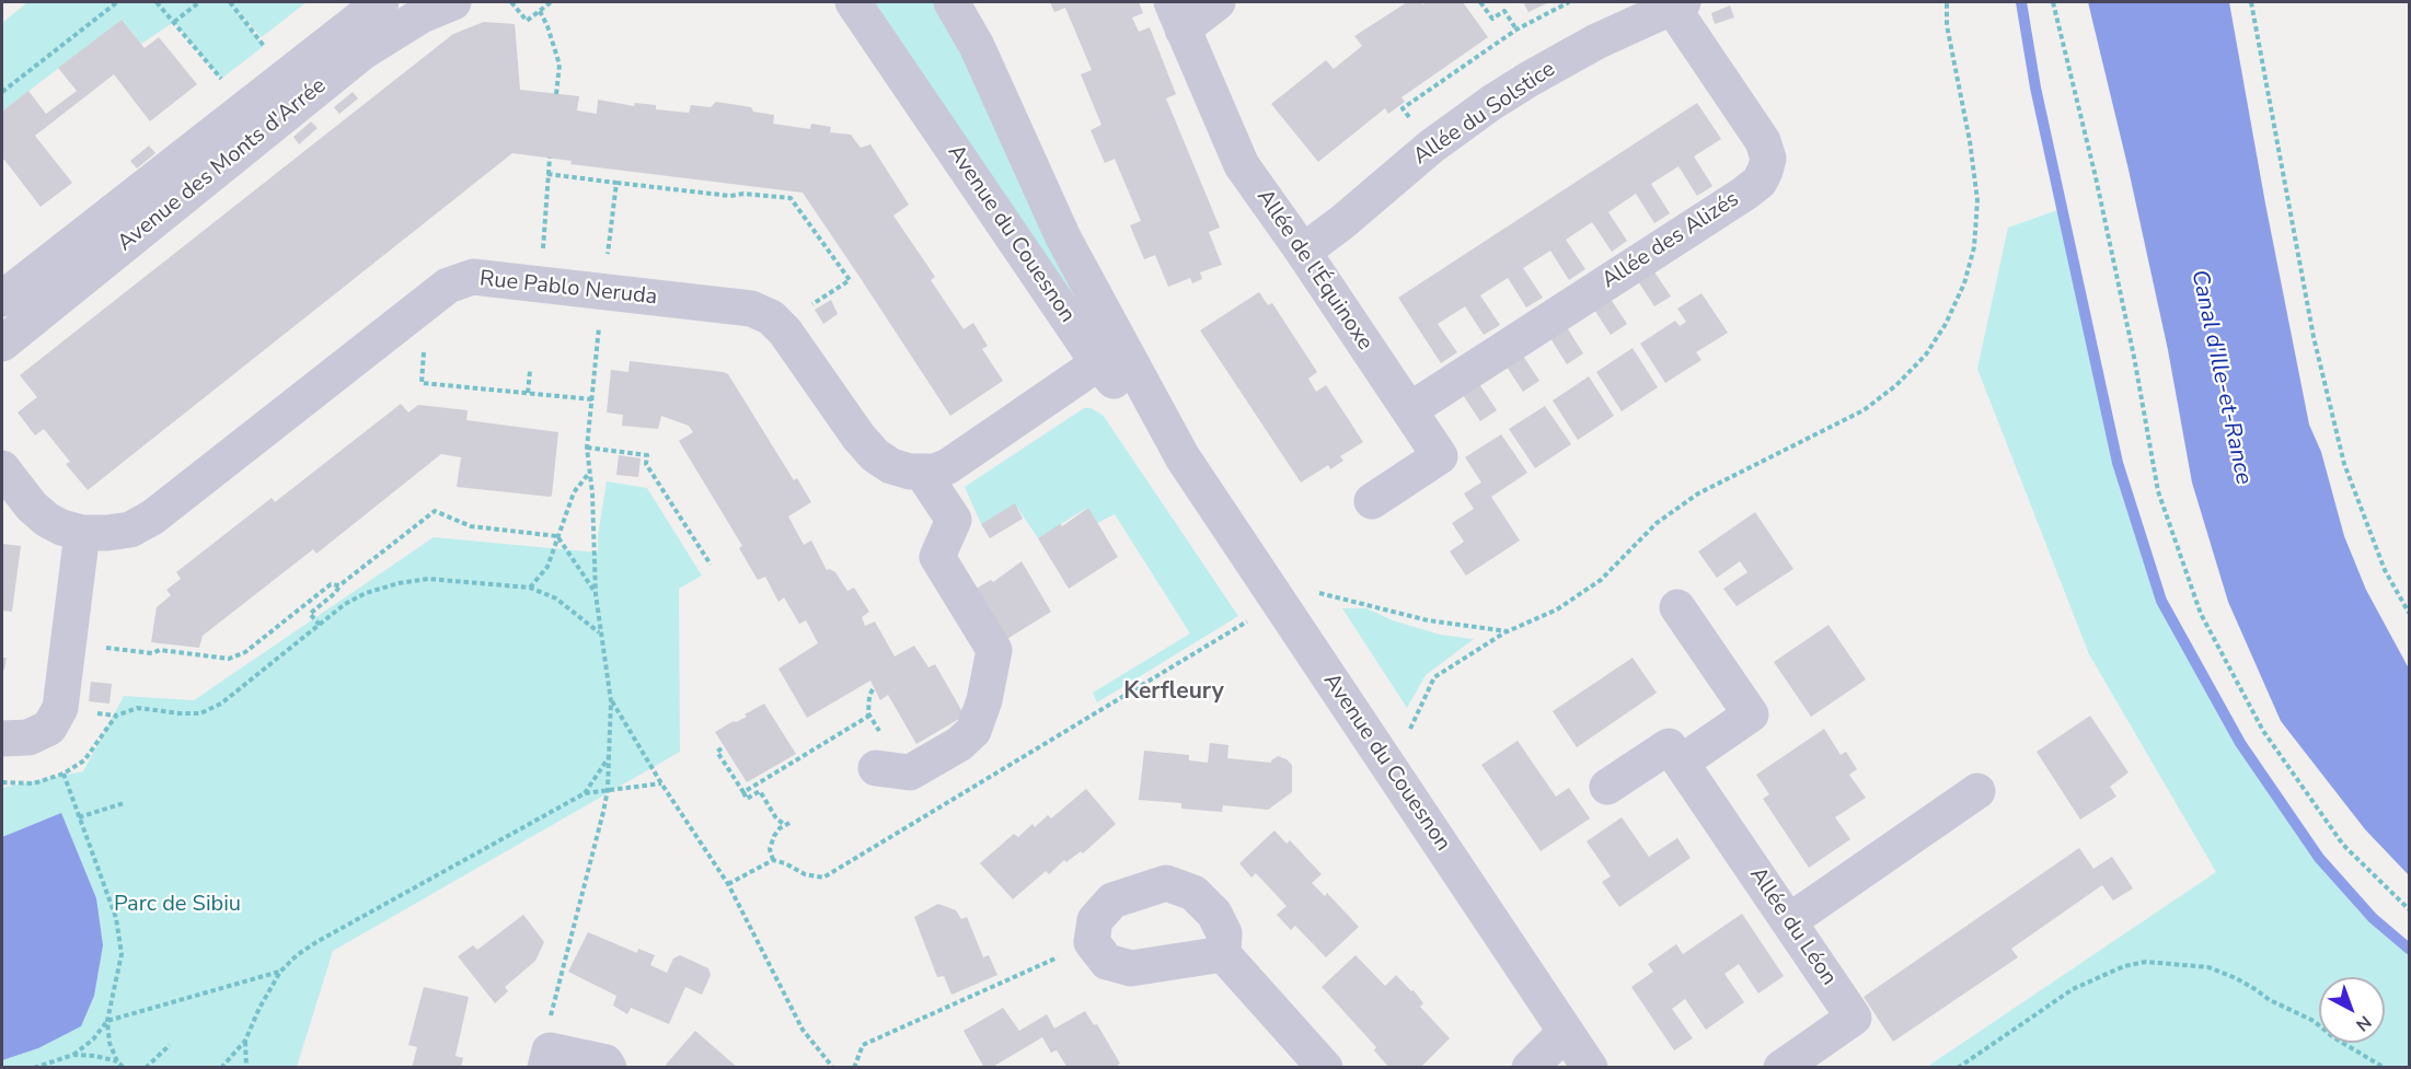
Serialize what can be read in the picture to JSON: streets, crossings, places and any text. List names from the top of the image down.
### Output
{
  "streets": {
    "street": [
      "Allée du Solstice",
      "Avenue des Monts d'Arrée",
      "Avenue du Couesnon",
      "Allée des Alizés",
      "Allée de l'Équinoxe",
      "Rue Pablo Neruda",
      "Allée du Léon"
    ]
  },
  "crossings": [
    ["Allée du Solstice", "Allée des Alizés"],
    ["Allée du Solstice", "Allée de l'Équinoxe"],
    ["Allée des Alizés", "Allée de l'Équinoxe"]
  ],
  "districts": ["Kerfleury"],
  "water": ["Canal d'Ille-et-Rance"],
  "parks": ["Parc de Sibiu"],
  "north": "bottom right"
}
